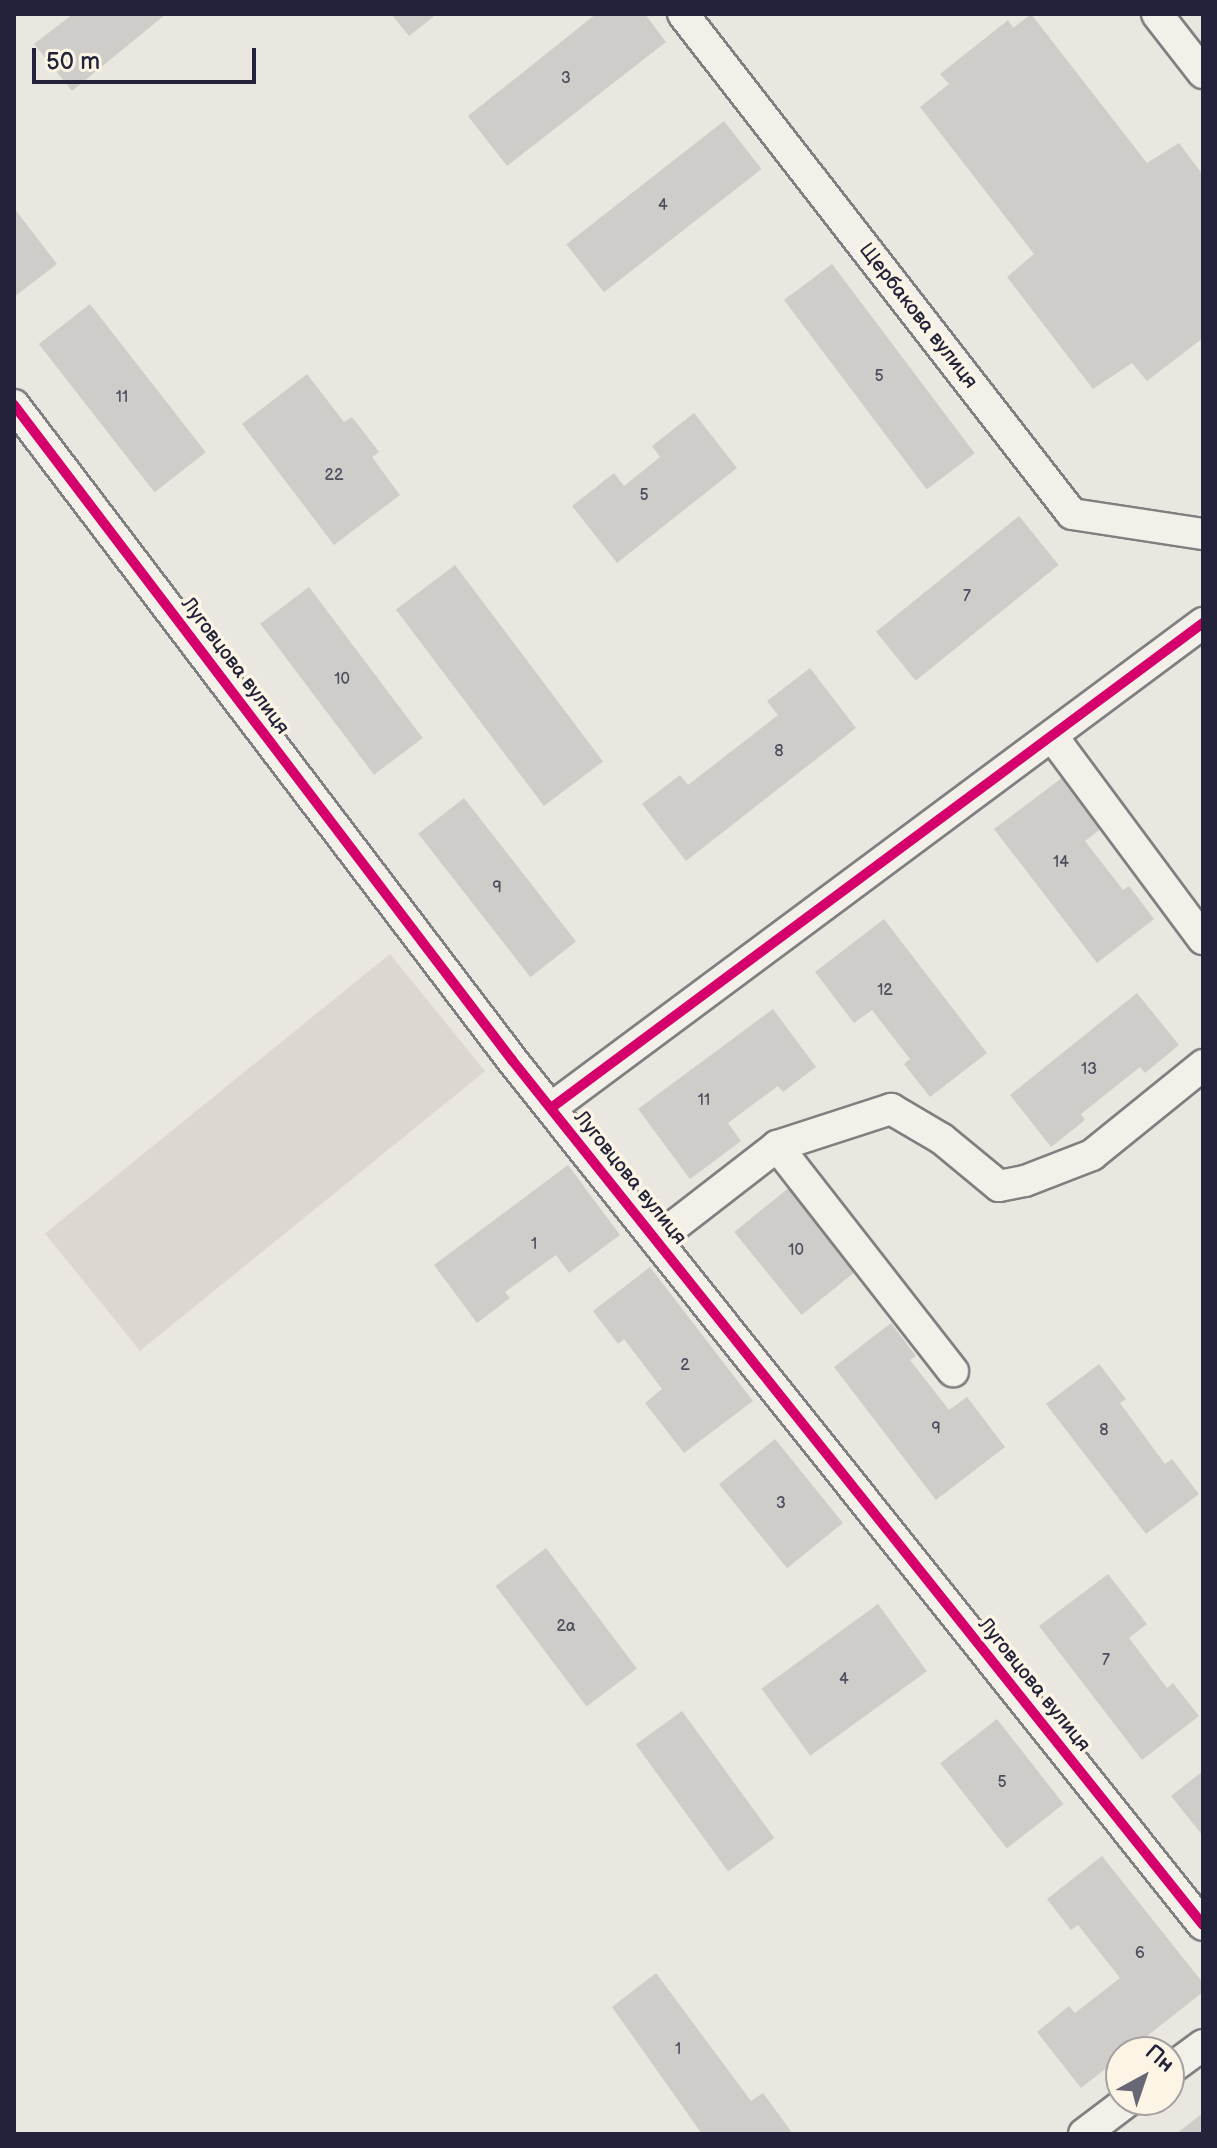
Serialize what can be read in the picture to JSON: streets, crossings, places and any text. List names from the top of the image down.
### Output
{
  "streets": {
    "street": ["Щербакова вулиця", "Луговцова вулиця"]
  },
  "house_numbers": [
    "3",
    "4",
    "5",
    "11",
    "22",
    "5",
    "7",
    "10",
    "8",
    "14",
    "9",
    "12",
    "13",
    "11",
    "1",
    "10",
    "2",
    "9",
    "8",
    "3",
    "2а",
    "7",
    "4",
    "5",
    "6",
    "1"
  ],
  "scale_bar": "50 m",
  "north": "top right"
}
